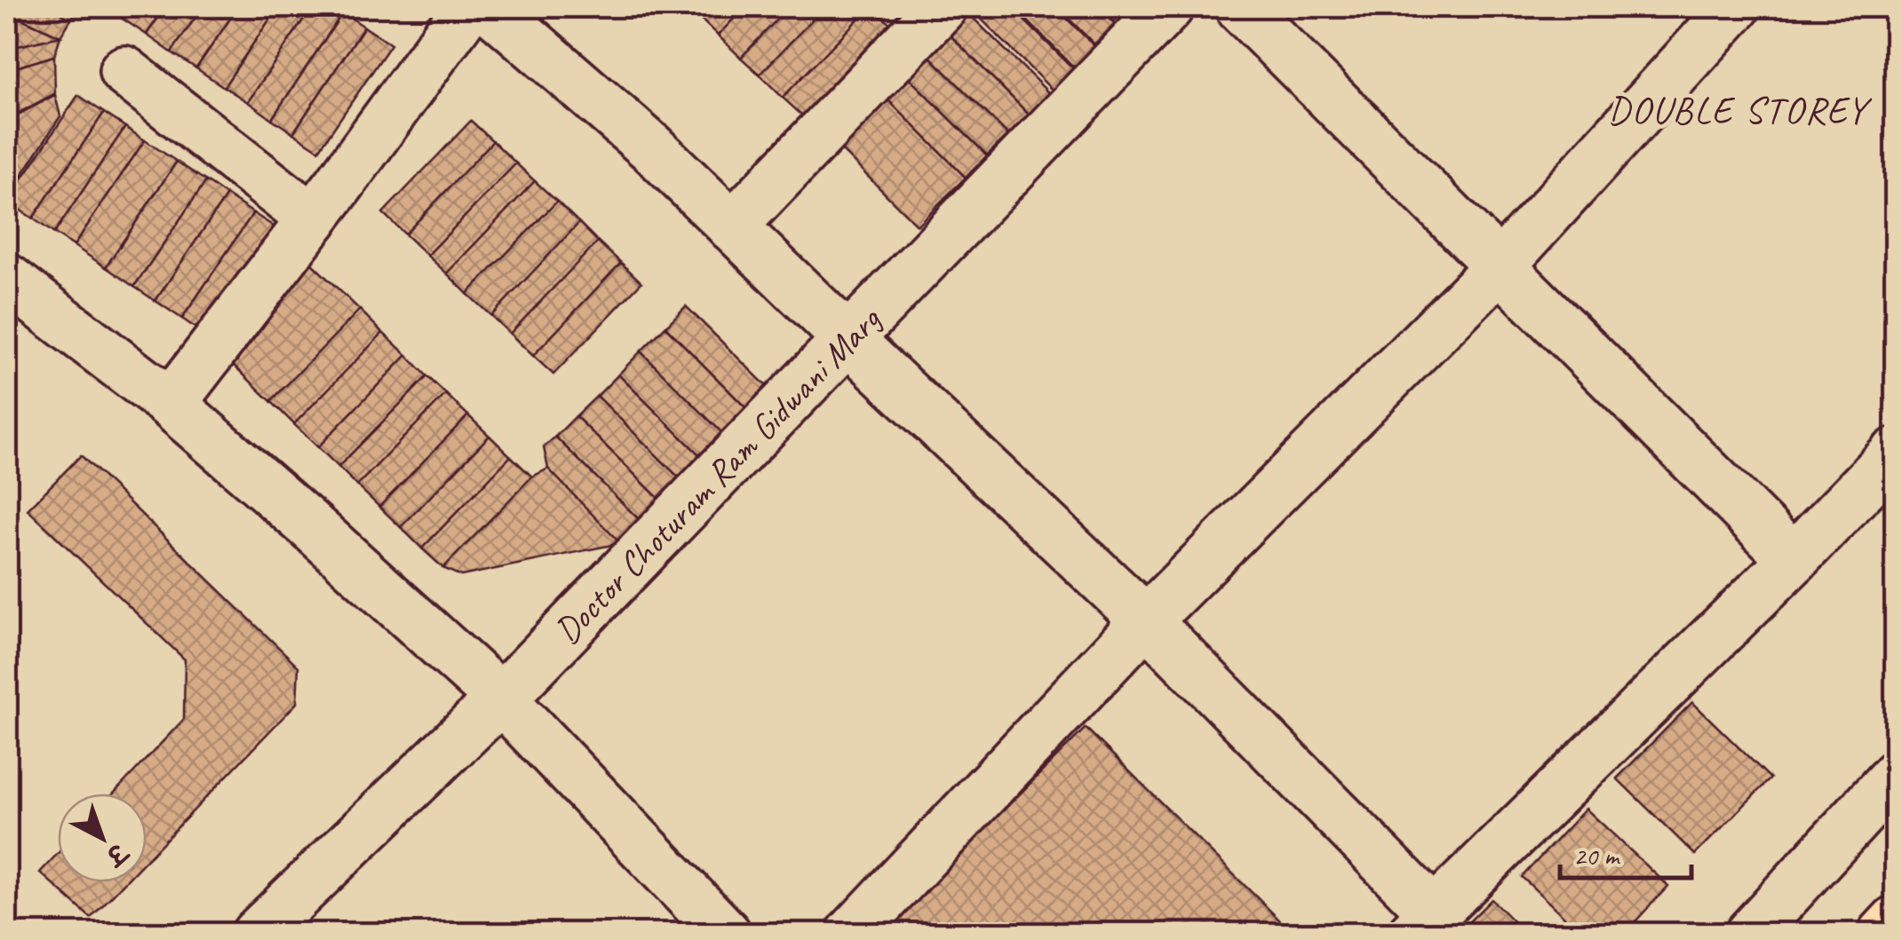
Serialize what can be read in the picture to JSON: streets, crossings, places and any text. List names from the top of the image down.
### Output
{
  "streets": {
    "street": ["Doctor Choturam Ram Gidwani Marg"]
  },
  "districts": ["DOUBLE STOREY"],
  "scale_bar": "20 m",
  "north": "bottom right"
}
